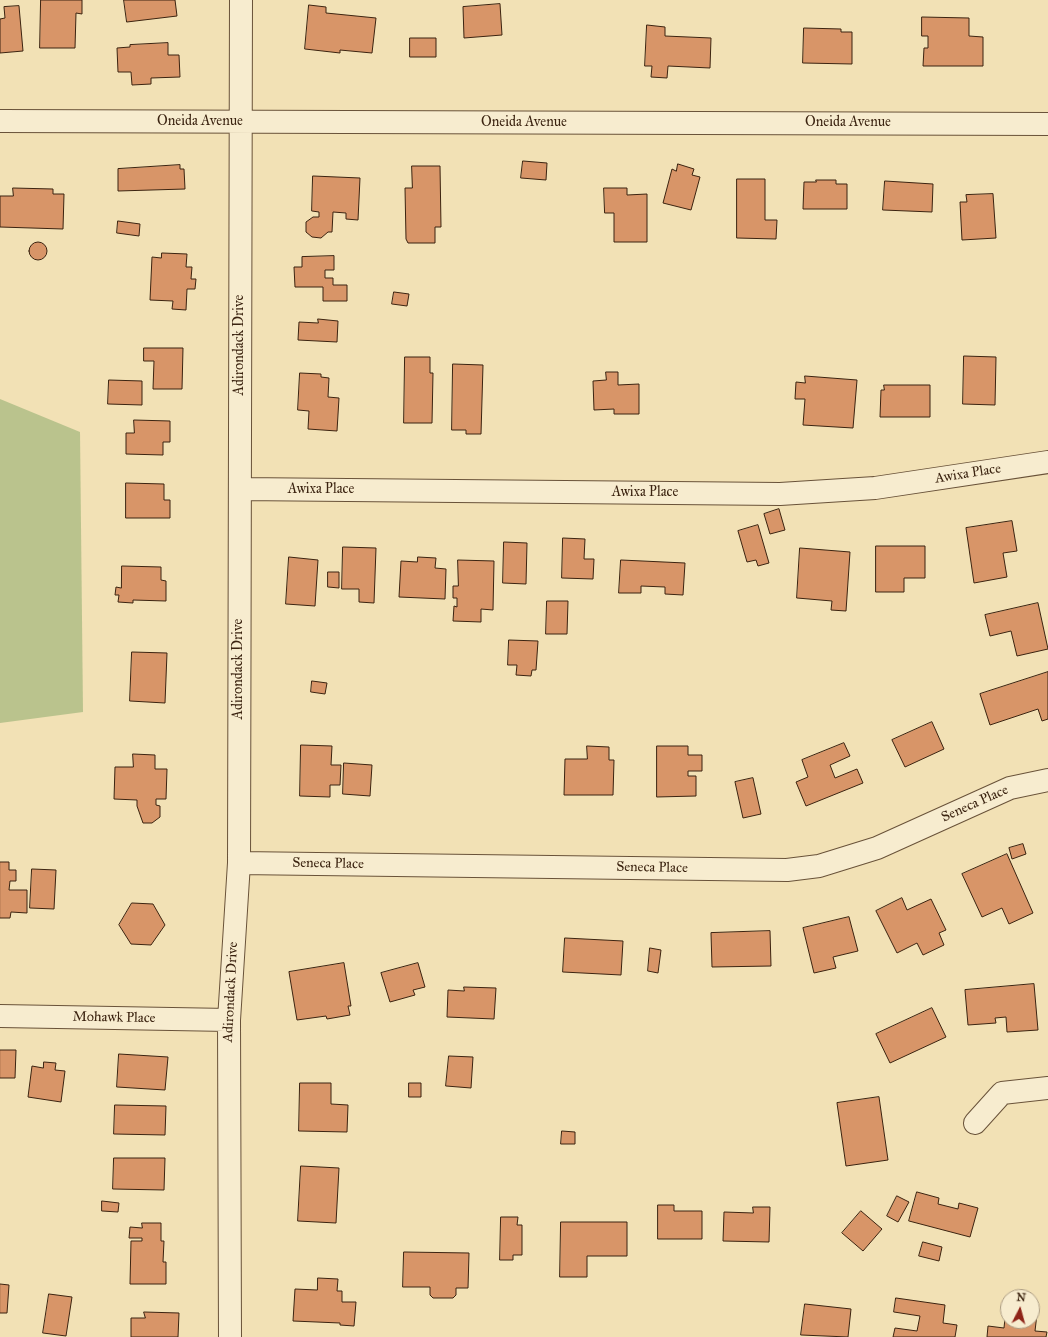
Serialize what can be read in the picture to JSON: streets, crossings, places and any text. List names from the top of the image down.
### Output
{
  "streets": {
    "street": [
      "Oneida Avenue",
      "Adirondack Drive",
      "Awixa Place",
      "Seneca Place",
      "Mohawk Place"
    ]
  },
  "crossings": [
    ["Oneida Avenue", "Adirondack Drive"],
    ["Adirondack Drive", "Awixa Place"],
    ["Adirondack Drive", "Seneca Place"],
    ["Adirondack Drive", "Mohawk Place"]
  ],
  "north": "top"
}
